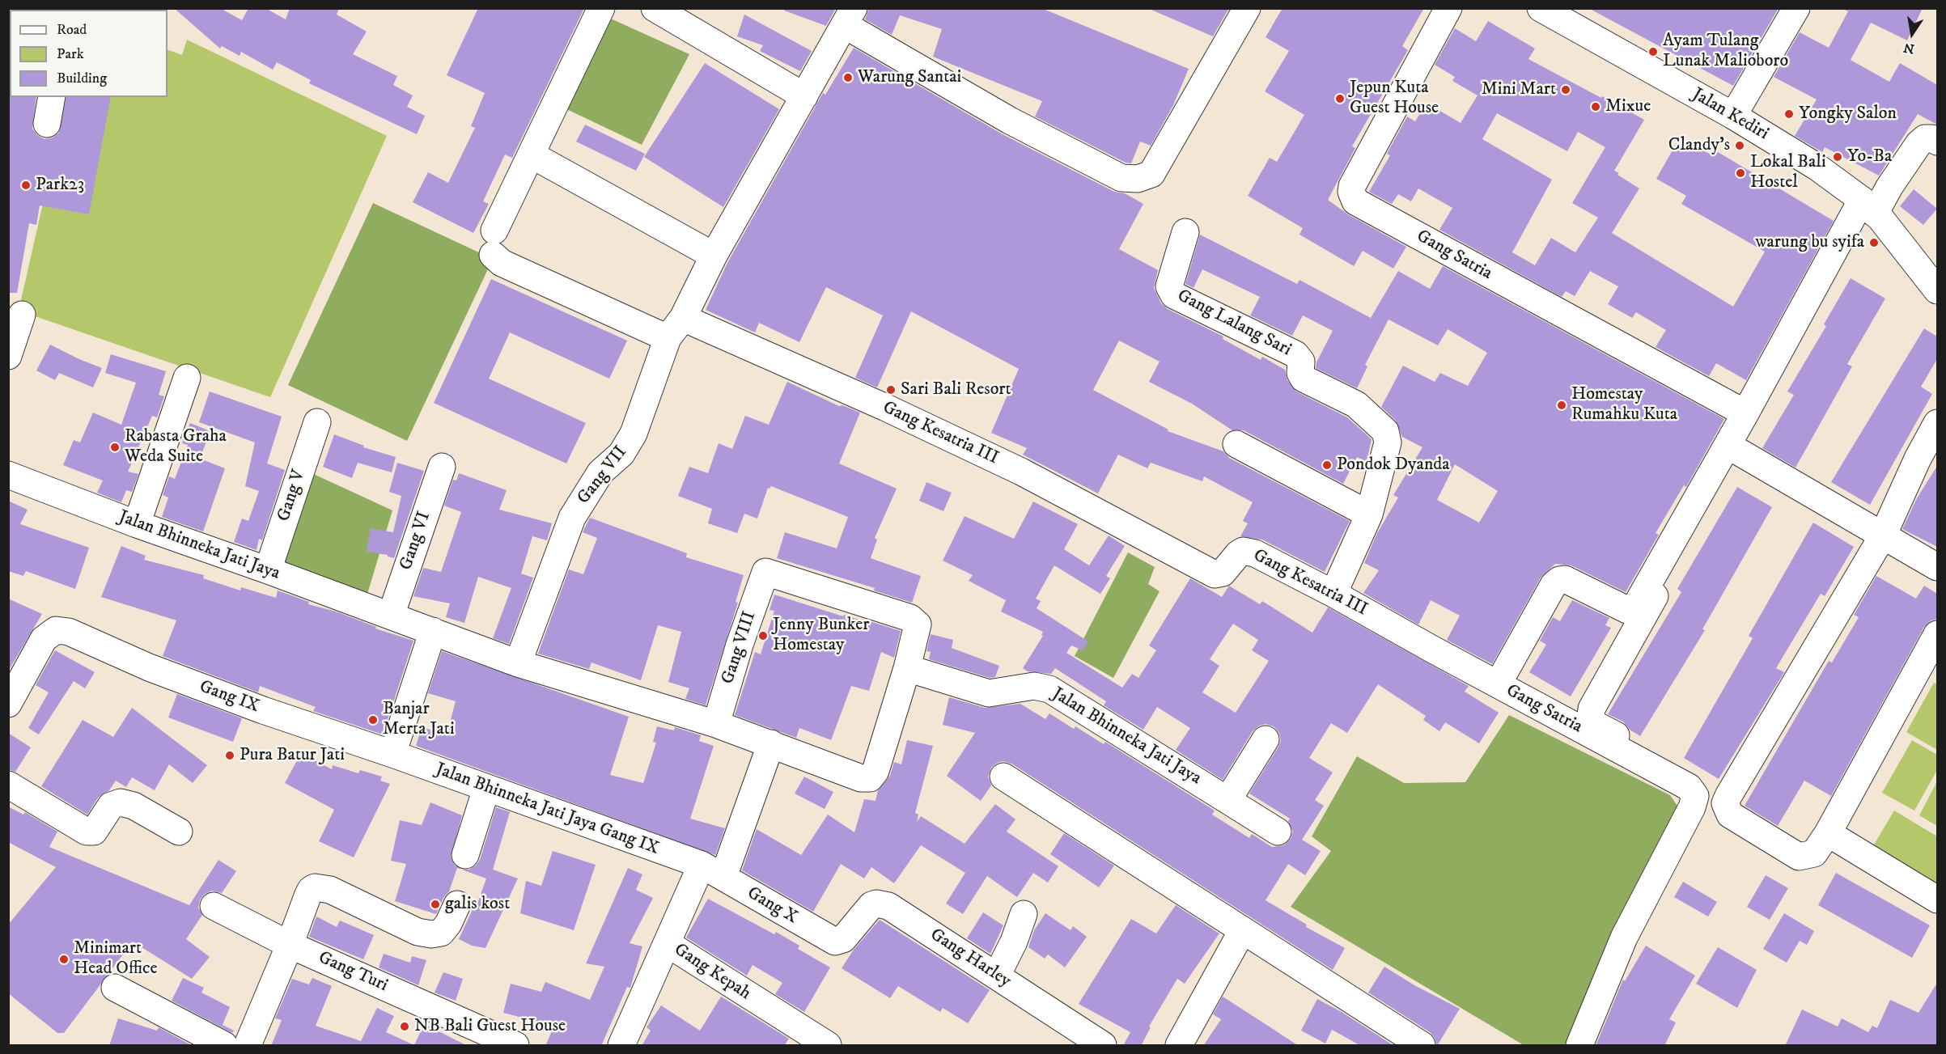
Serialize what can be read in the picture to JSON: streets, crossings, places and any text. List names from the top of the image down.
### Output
{
  "streets": {
    "street": [
      "Jalan Kediri",
      "Gang Satria",
      "Gang Lalang Sari",
      "Gang Kesatria III",
      "Gang VII",
      "Gang V",
      "Gang VI",
      "Jalan Bhinneka Jati Jaya",
      "Gang VIII",
      "Gang IX",
      "Jalan Bhinneka Jati Jaya Gang IX",
      "Gang X",
      "Gang Harley",
      "Gang Turi",
      "Gang Kepah"
    ]
  },
  "crossings": [
    ["Jalan Kediri", "Gang Satria"],
    ["Gang Satria", "Gang Kesatria III"],
    ["Gang Lalang Sari", "Gang Kesatria III"],
    ["Gang Kesatria III", "Gang VII"],
    ["Gang VII", "Jalan Bhinneka Jati Jaya"],
    ["Gang V", "Jalan Bhinneka Jati Jaya"],
    ["Gang VI", "Jalan Bhinneka Jati Jaya"],
    ["Jalan Bhinneka Jati Jaya", "Gang VIII"],
    ["Gang IX", "Jalan Bhinneka Jati Jaya Gang IX"],
    ["Jalan Bhinneka Jati Jaya Gang IX", "Gang X"],
    ["Gang X", "Gang Harley"]
  ],
  "places": [
    "Ayam Tulang Lunak Malioboro",
    "Warung Santai",
    "Mini Mart",
    "Jepun Kuta Guest House",
    "Mixue",
    "Yongky Salon",
    "Clandy's",
    "Yo-Ba",
    "Lokal Bali Hostel",
    "Park23",
    "warung bu syifa",
    "Sari Bali Resort",
    "Homestay Rumahku Kuta",
    "Rabasta Graha Weda Suite",
    "Pondok Dyanda",
    "Jenny Bunker Homestay",
    "Banjar Merta Jati",
    "Pura Batur Jati",
    "galis kost",
    "Minimart Head Office",
    "NB Bali Guest House"
  ],
  "legend": ["Road", "Park", "Building"],
  "north": "bottom"
}
